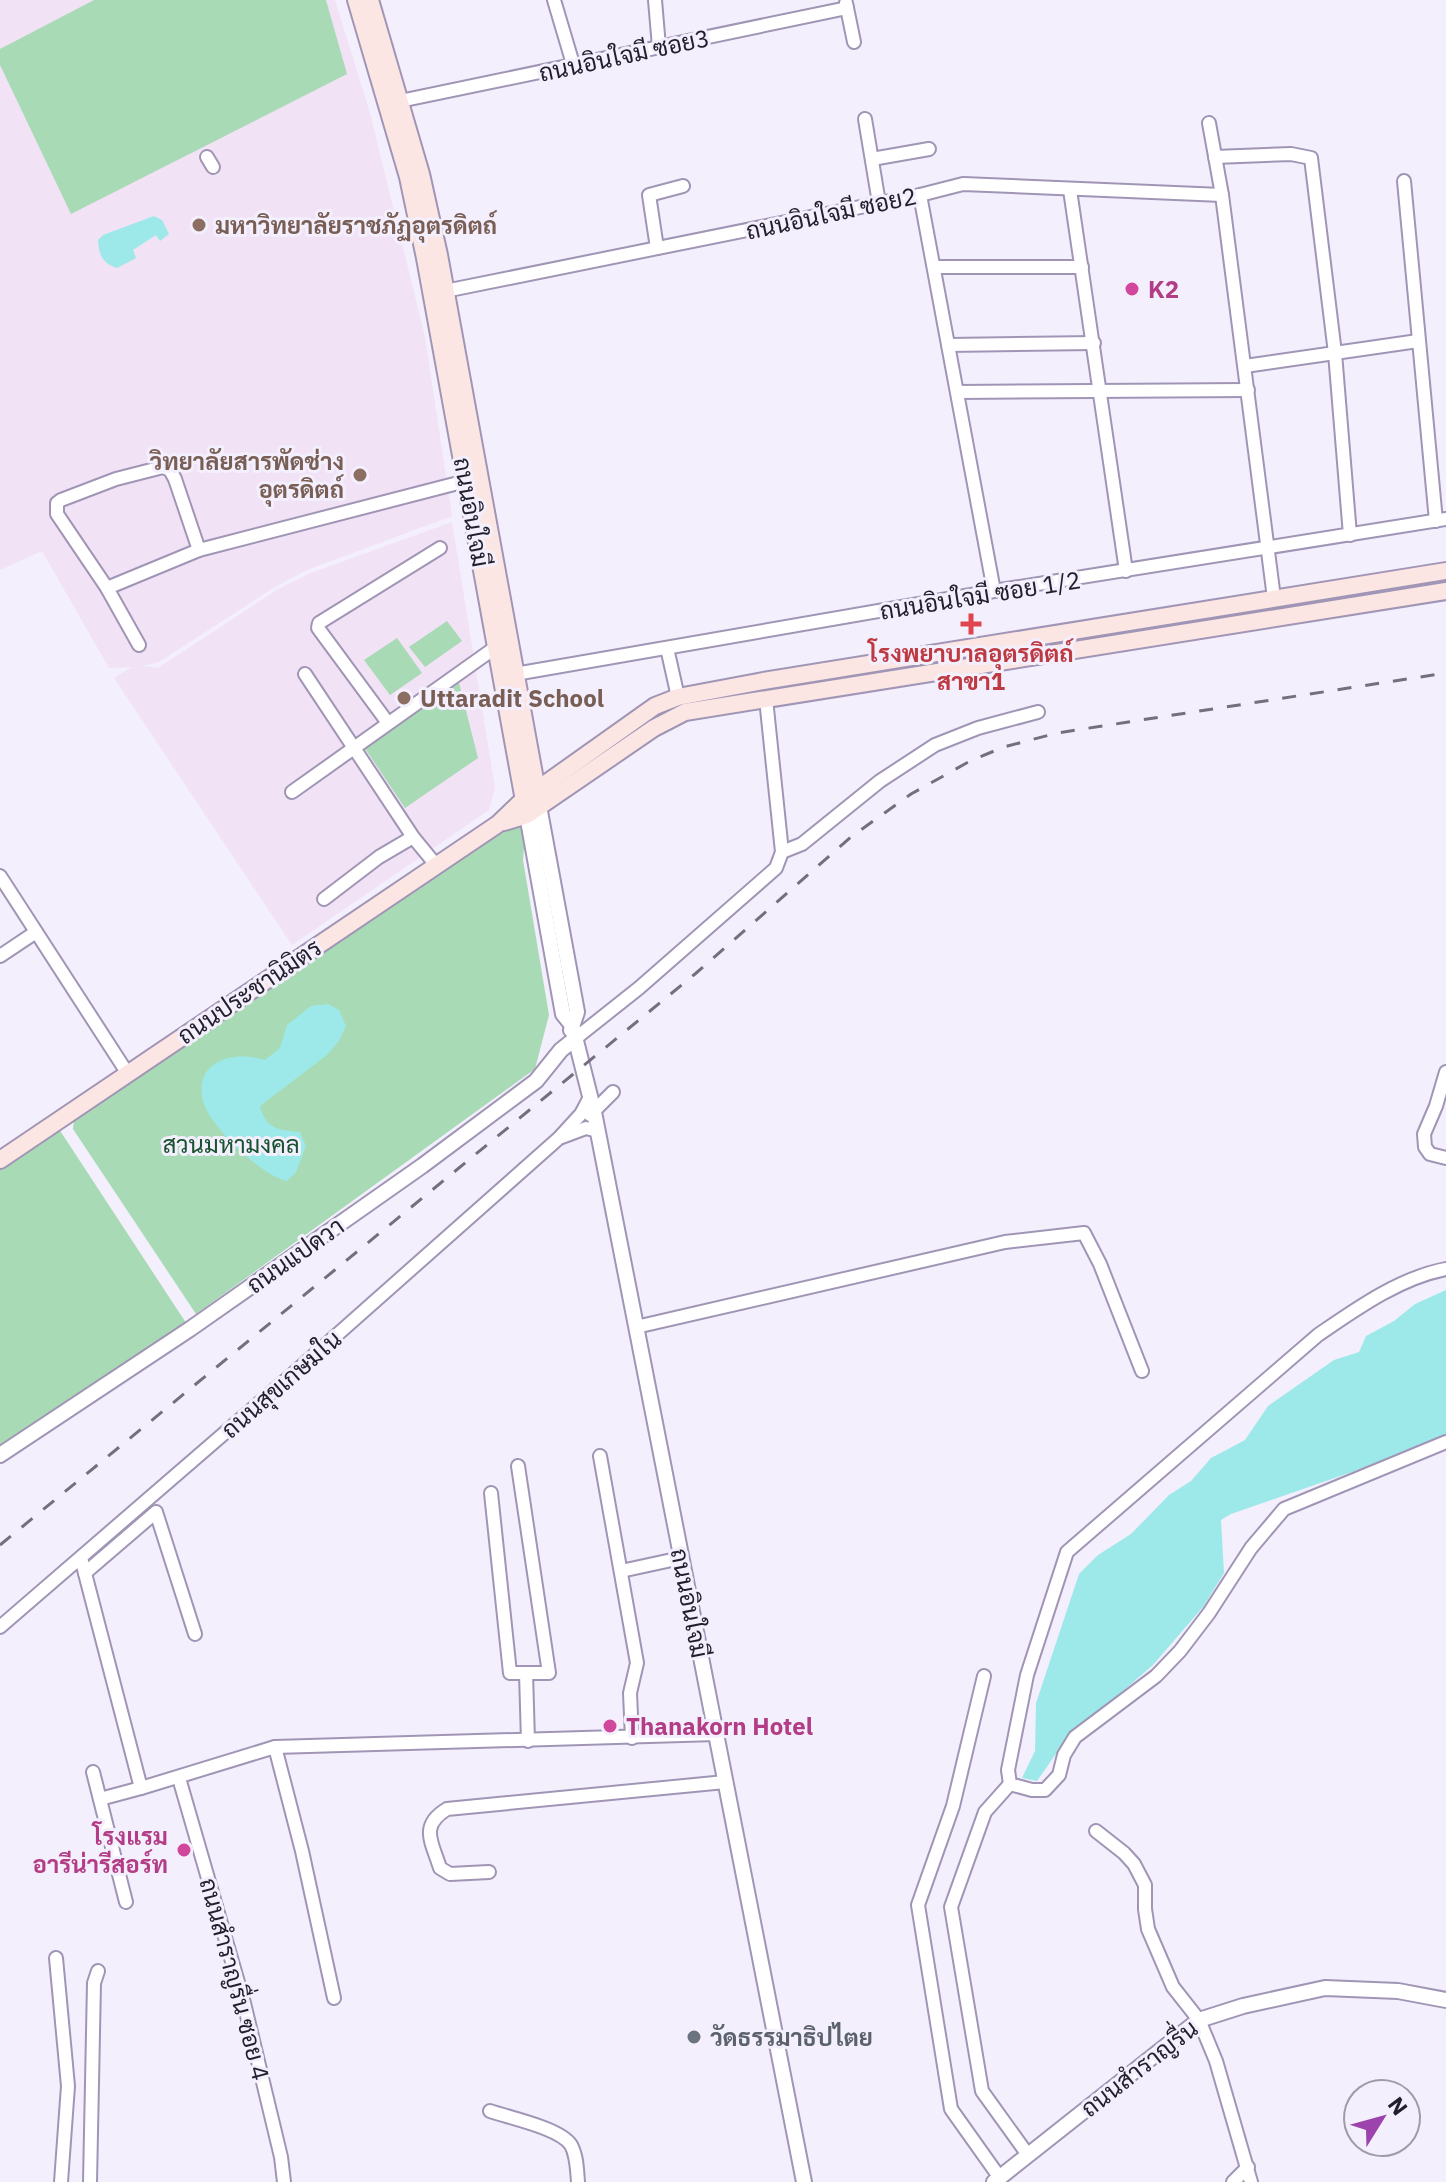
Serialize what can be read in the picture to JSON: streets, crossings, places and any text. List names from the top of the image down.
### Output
{
  "streets": {
    "main road": ["ถนนอินใจมี", "ถนนประชานิมิตร"],
    "street": [
      "ถนนอินใจมี ซอย3",
      "ถนนอินใจมี ซอย2",
      "ถนนอินใจมี ซอย 1/2",
      "ถนนแปดวา",
      "ถนนสุขเกษมใน",
      "ถนนสำราญรื่น ซอย 4",
      "ถนนสำราญรื่น"
    ]
  },
  "crossings": [
    ["ถนนอินใจมี ซอย3", "ถนนอินใจมี"],
    ["ถนนอินใจมี ซอย2", "ถนนอินใจมี"],
    ["ถนนอินใจมี", "ถนนอินใจมี ซอย 1/2"],
    ["ถนนอินใจมี", "ถนนประชานิมิตร"],
    ["ถนนอินใจมี", "ถนนสุขเกษมใน"]
  ],
  "parks": ["สวนมหามงคล"],
  "places": {
    "other": [
      "มหาวิทยาลัยราชภัฏอุตรดิตถ์",
      "K2",
      "วิทยาลัยสารพัดช่าง อุตรดิตถ์",
      "Uttaradit School",
      "Thanakorn Hotel",
      "โรงแรม อารีน่ารีสอร์ท",
      "วัดธรรมาธิปไตย"
    ],
    "health": ["โรงพยาบาลอุตรดิตถ์ สาขา1"]
  },
  "north": "top right"
}
